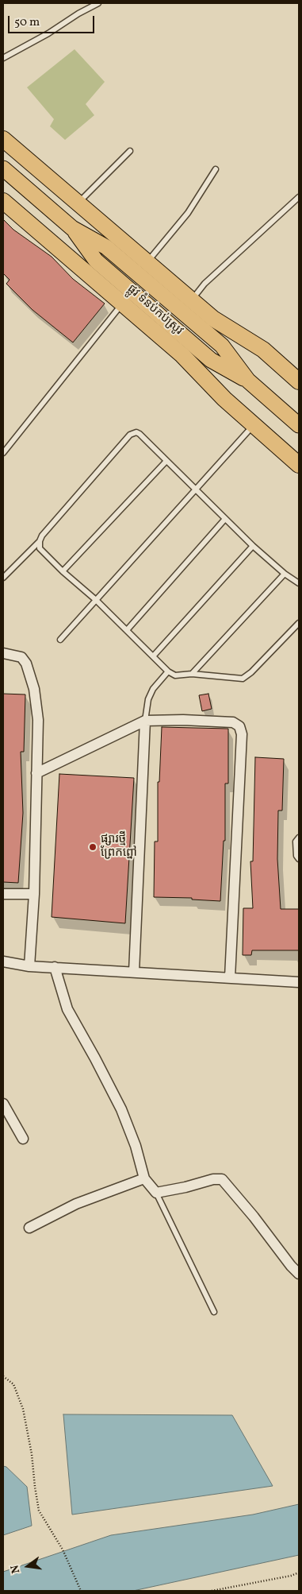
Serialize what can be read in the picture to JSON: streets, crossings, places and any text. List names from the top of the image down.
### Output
{
  "streets": {
    "main road": ["ផ្លូវ ទំនប់កប់ស្រូវ"]
  },
  "places": ["ផ្សារថ្មី ព្រែកព្នៅ"],
  "scale_bar": "50 m",
  "north": "left"
}
